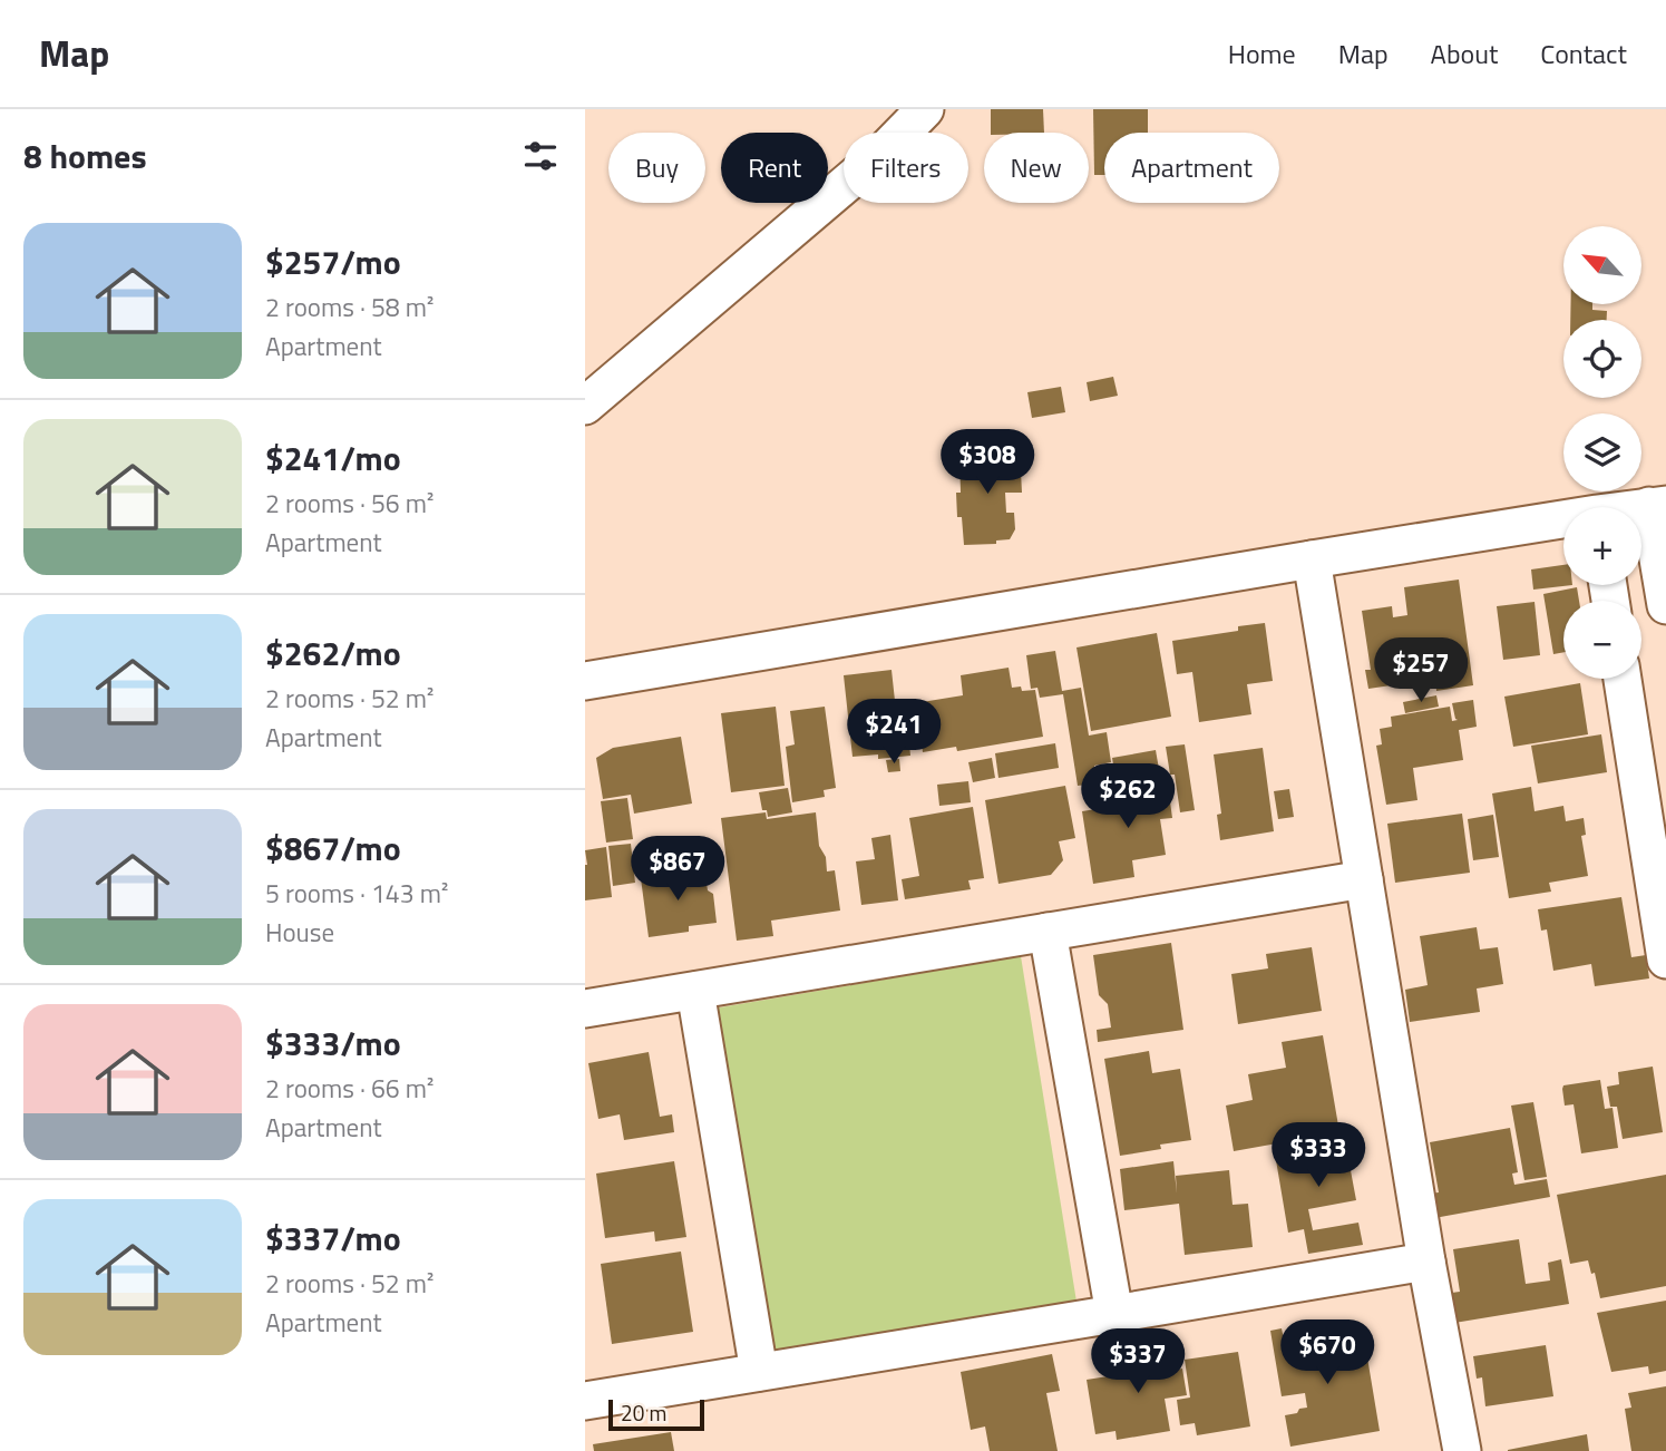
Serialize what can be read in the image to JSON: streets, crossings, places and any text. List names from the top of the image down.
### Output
{
  "scale_bar": "20 m",
  "north": "top left",
  "page": {
    "header": "Map",
    "nav": [
      "Home",
      "Map",
      "About",
      "Contact"
    ],
    "heading": "8 homes",
    "chip": [
      "Buy",
      "Rent",
      "Filters",
      "New",
      "Apartment"
    ],
    "list": [
      {
        "name": "$257/mo",
        "note": "2 rooms · 58 m² · Apartment"
      },
      {
        "name": "$241/mo",
        "note": "2 rooms · 56 m² · Apartment"
      },
      {
        "name": "$262/mo",
        "note": "2 rooms · 52 m² · Apartment"
      },
      {
        "name": "$867/mo",
        "note": "5 rooms · 143 m² · House"
      },
      {
        "name": "$333/mo",
        "note": "2 rooms · 66 m² · Apartment"
      },
      {
        "name": "$337/mo",
        "note": "2 rooms · 52 m² · Apartment"
      }
    ],
    "map_buttons": ["+", "−"],
    "price": [
      "$308",
      "$257",
      "$241",
      "$262",
      "$867",
      "$333",
      "$670",
      "$337"
    ],
    "scale": "20 m"
  }
}
